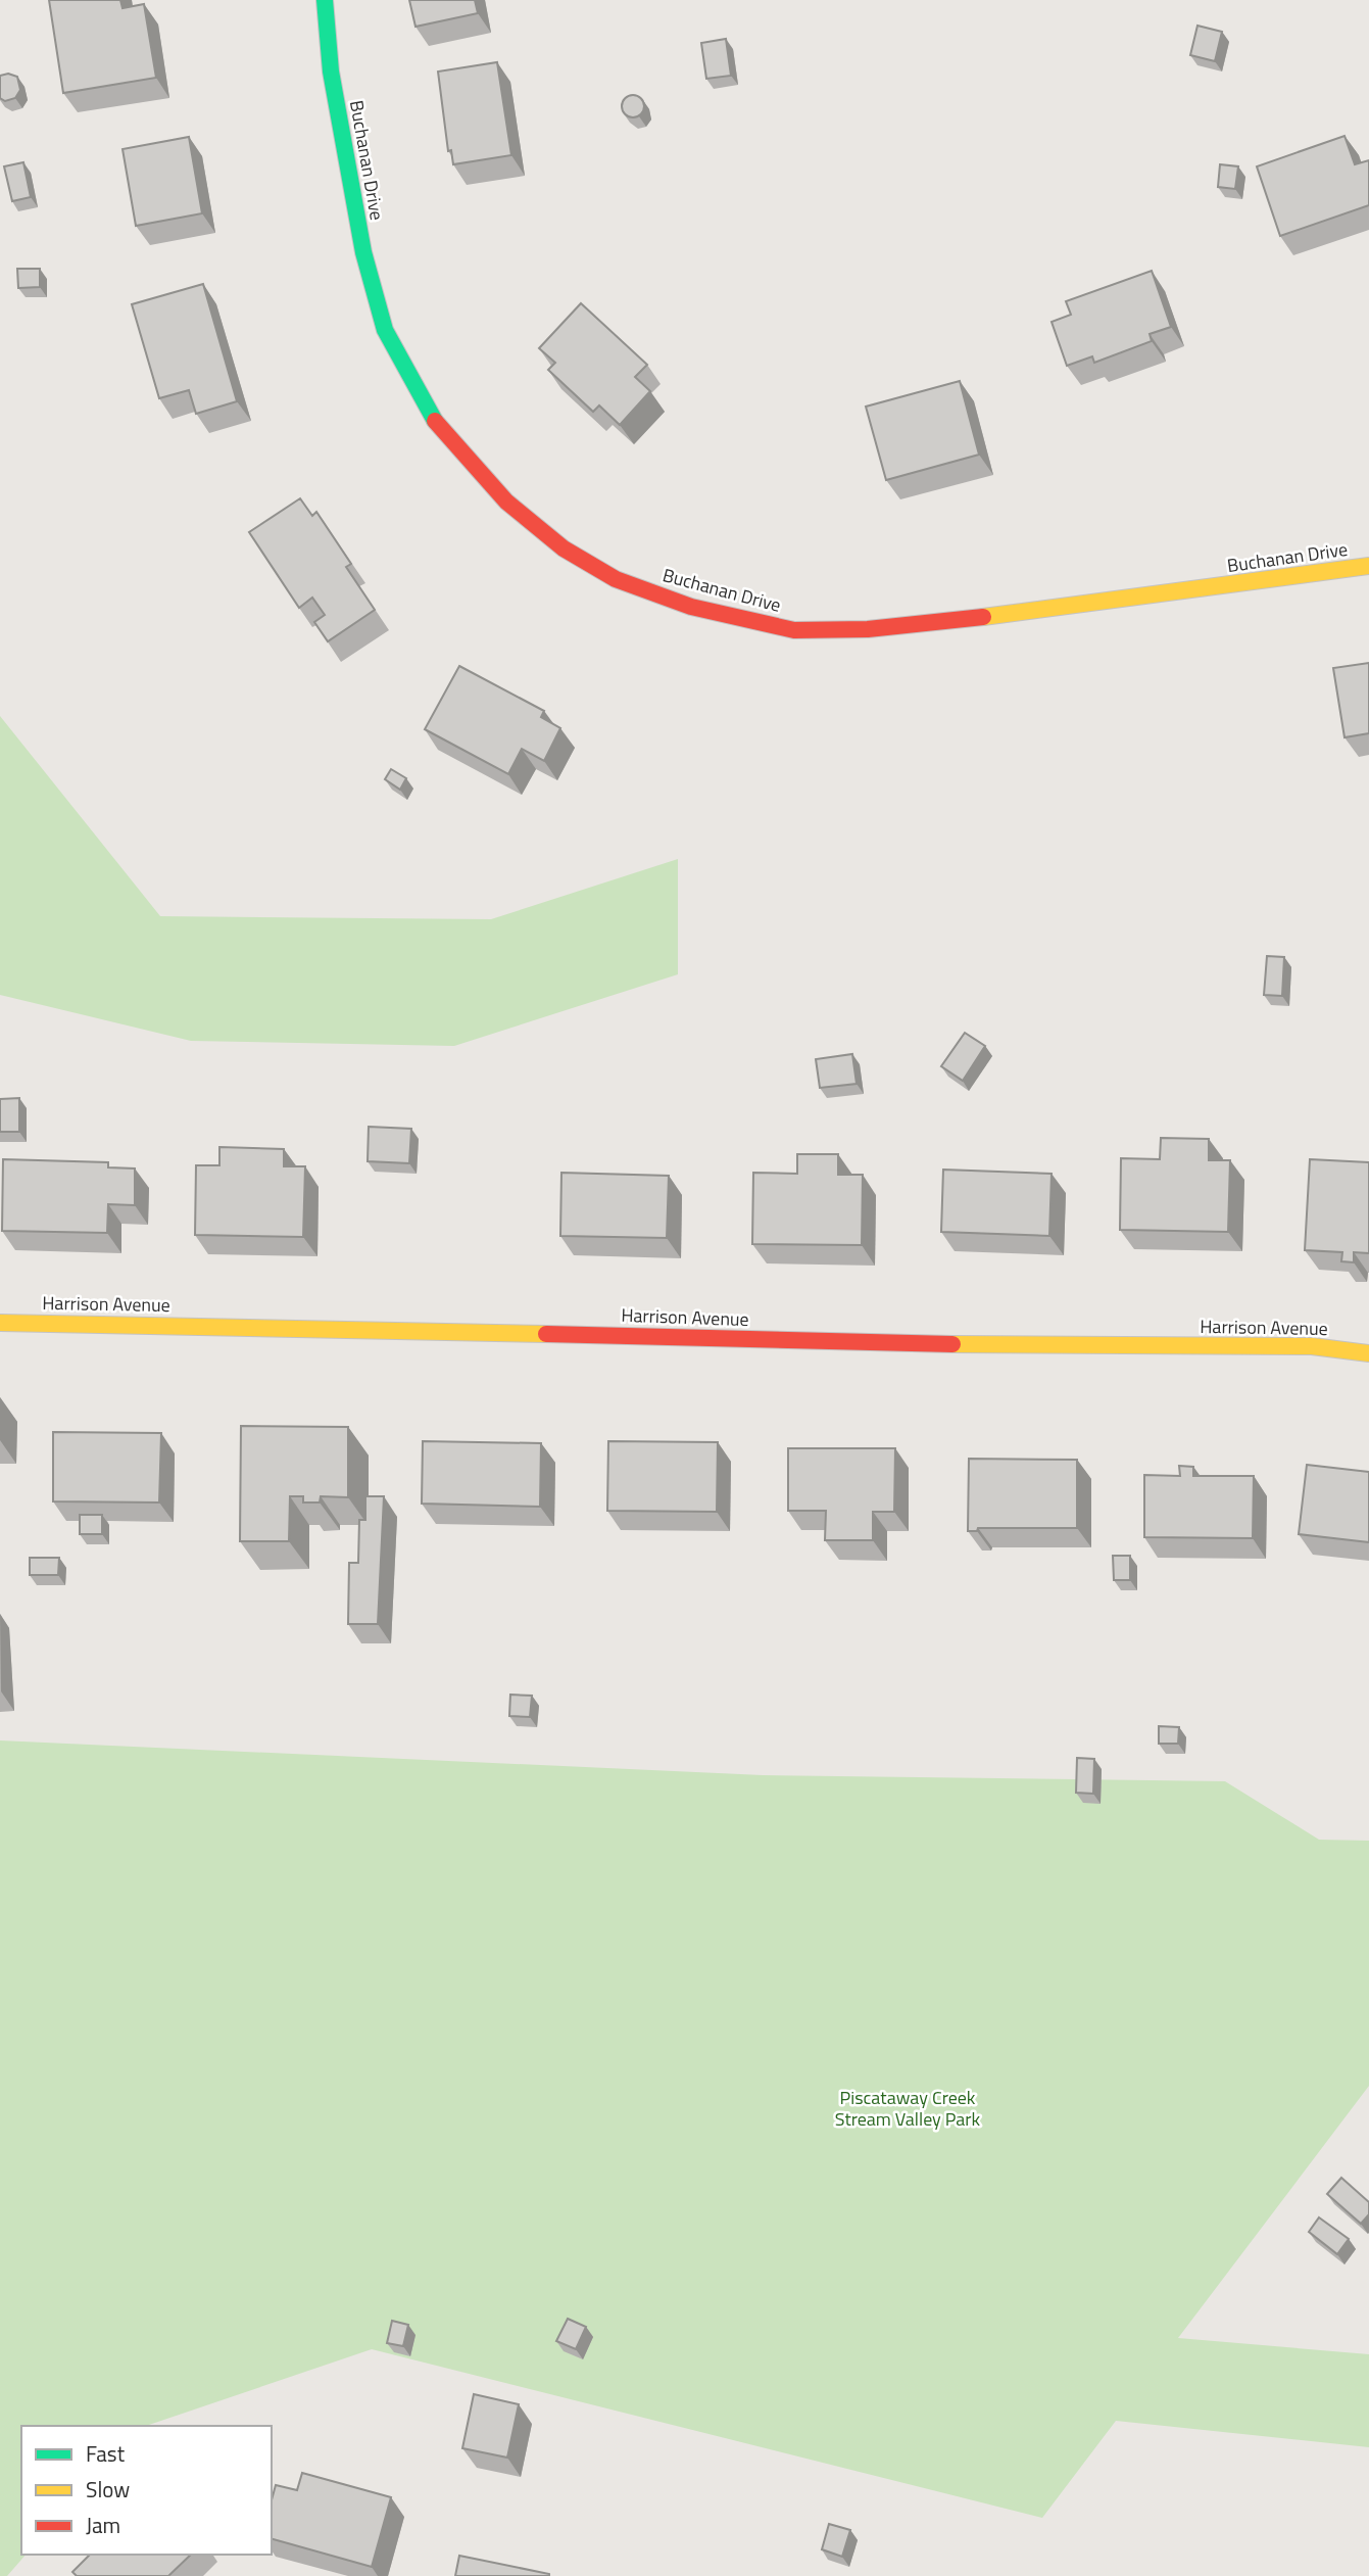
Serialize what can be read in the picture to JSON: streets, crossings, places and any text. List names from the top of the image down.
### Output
{
  "streets": {
    "street": ["Buchanan Drive", "Harrison Avenue"]
  },
  "parks": ["Piscataway Creek Stream Valley Park"],
  "legend": ["Fast", "Slow", "Jam"]
}
